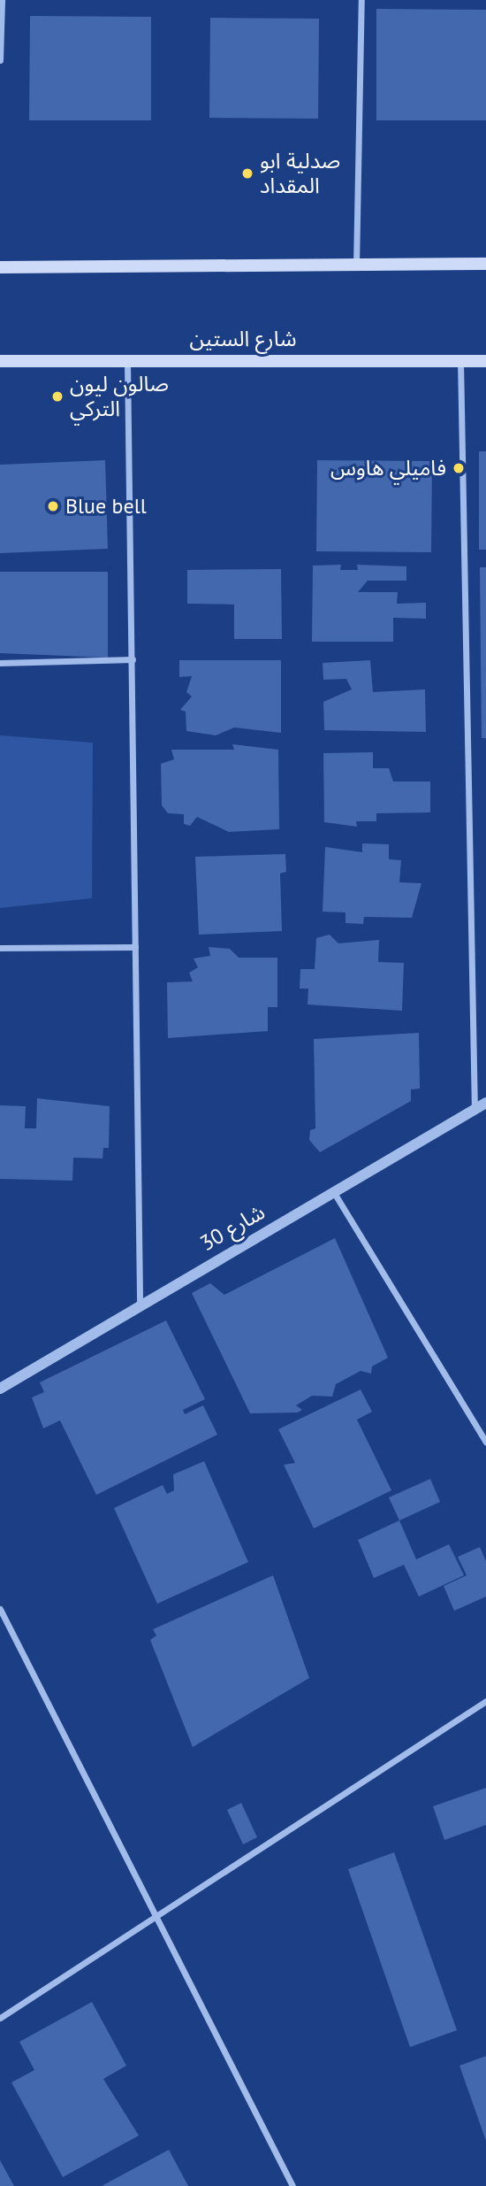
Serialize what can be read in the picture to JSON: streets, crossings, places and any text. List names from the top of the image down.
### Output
{
  "streets": {
    "main road": ["شارع الستين"],
    "street": ["شارع 30"]
  },
  "places": [
    "صدلية ابو المقداد",
    "صالون ليون التركي",
    "فاميلي هاوس",
    "Blue bell"
  ]
}
